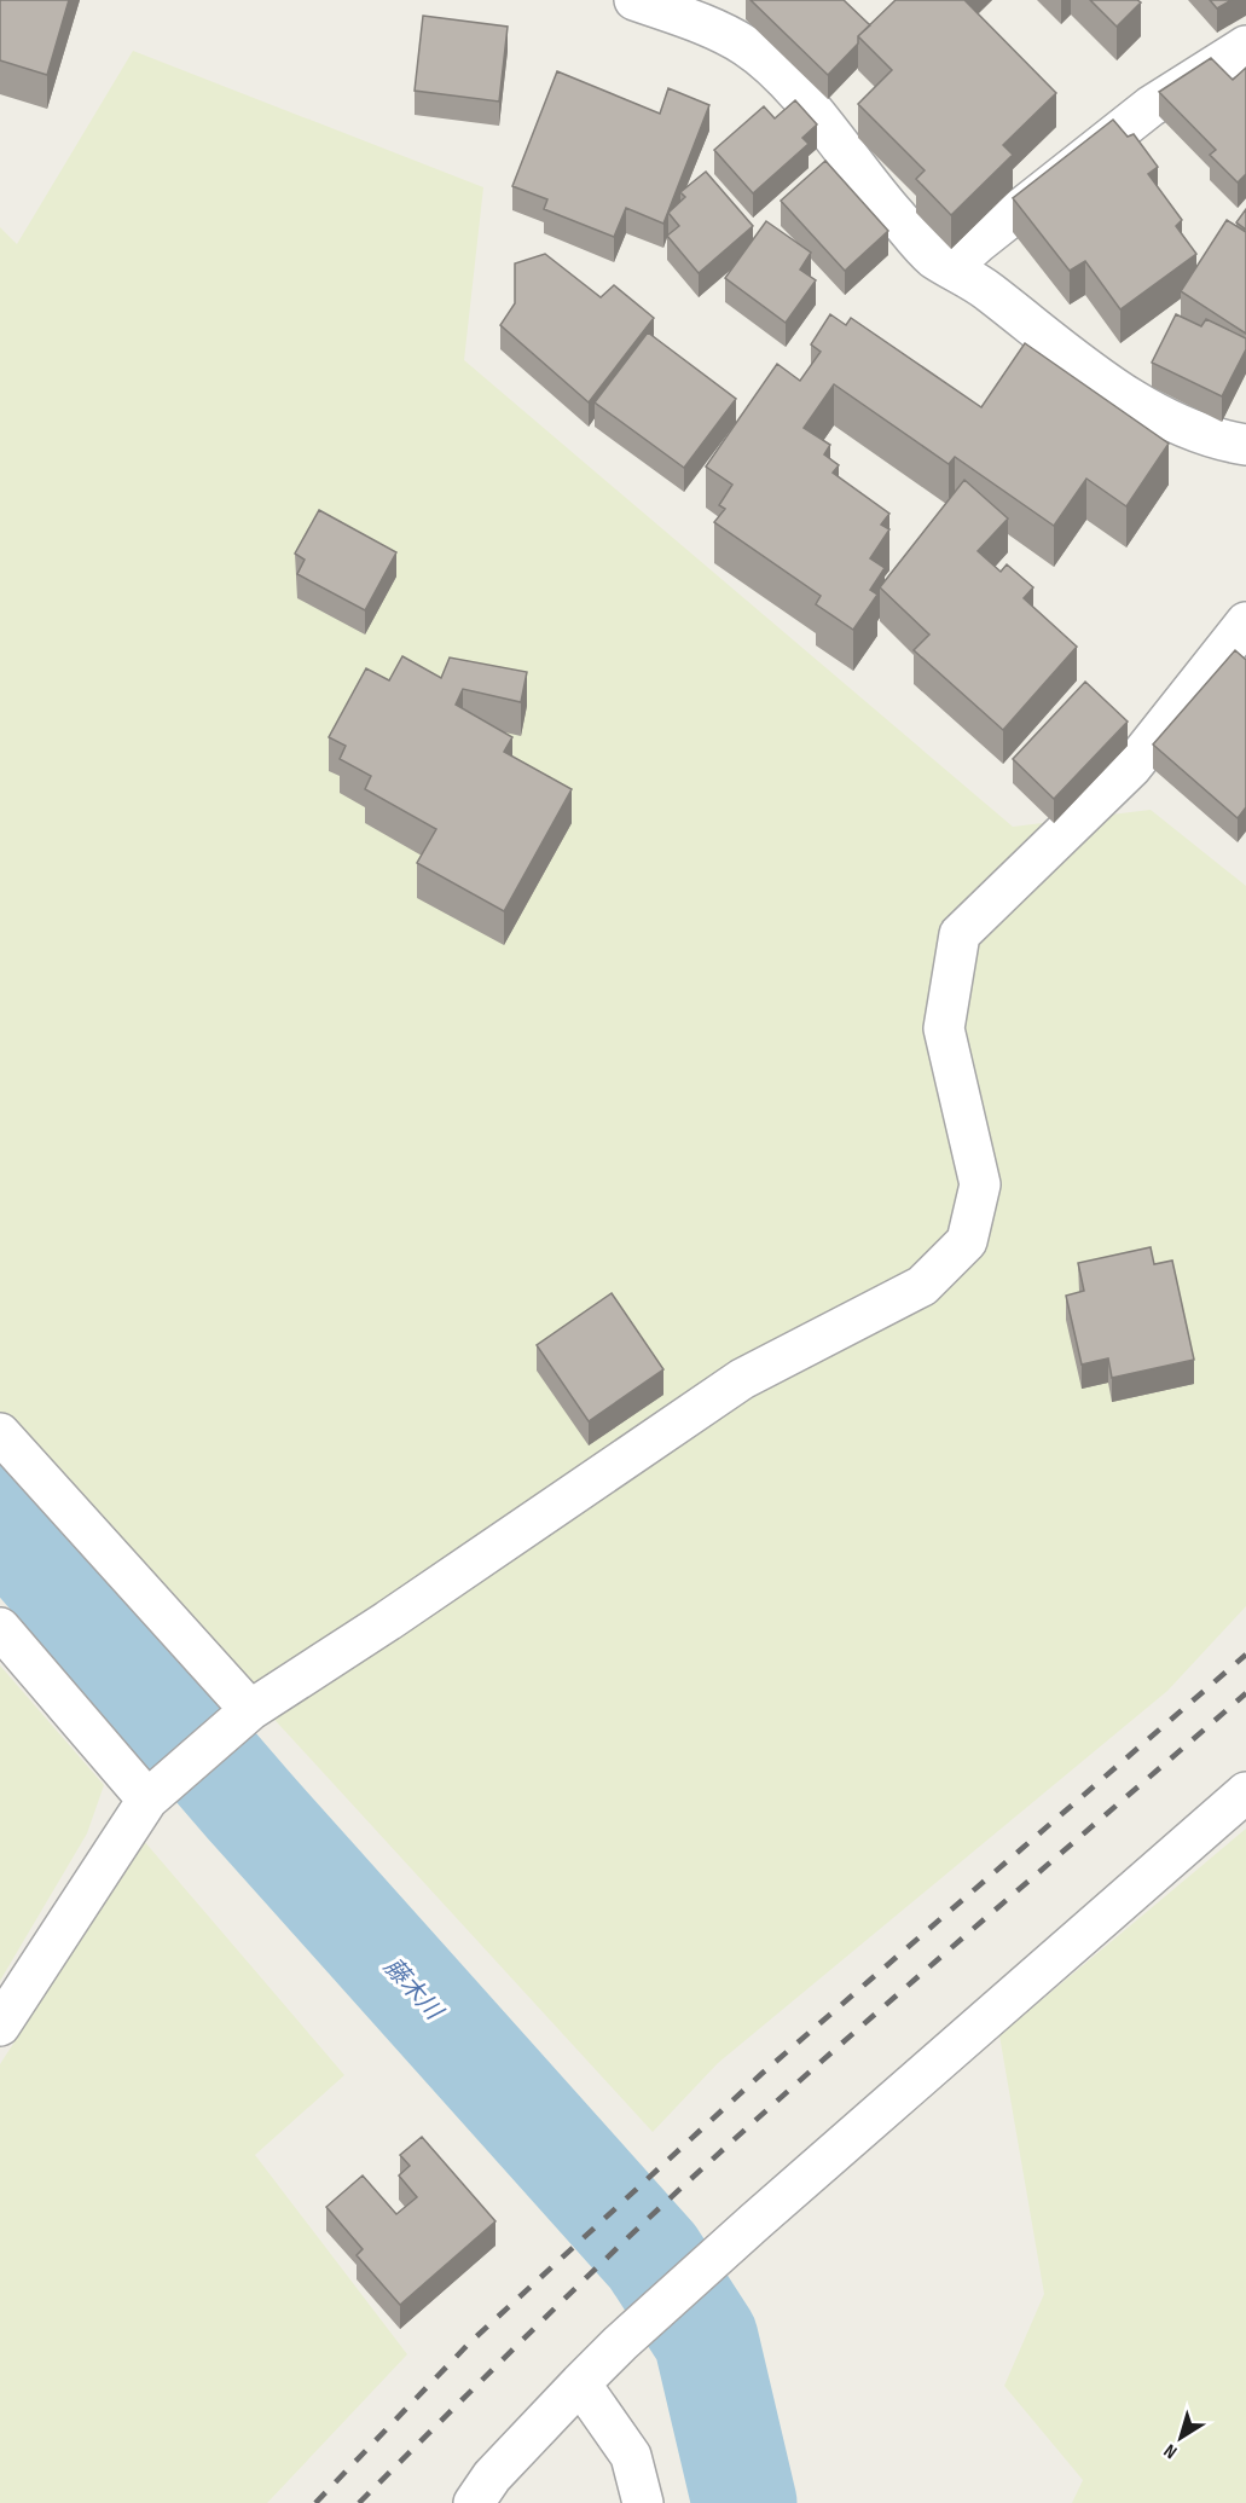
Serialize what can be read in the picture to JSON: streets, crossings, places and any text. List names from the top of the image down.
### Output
{
  "water": ["藤木川"],
  "north": "bottom left"
}
